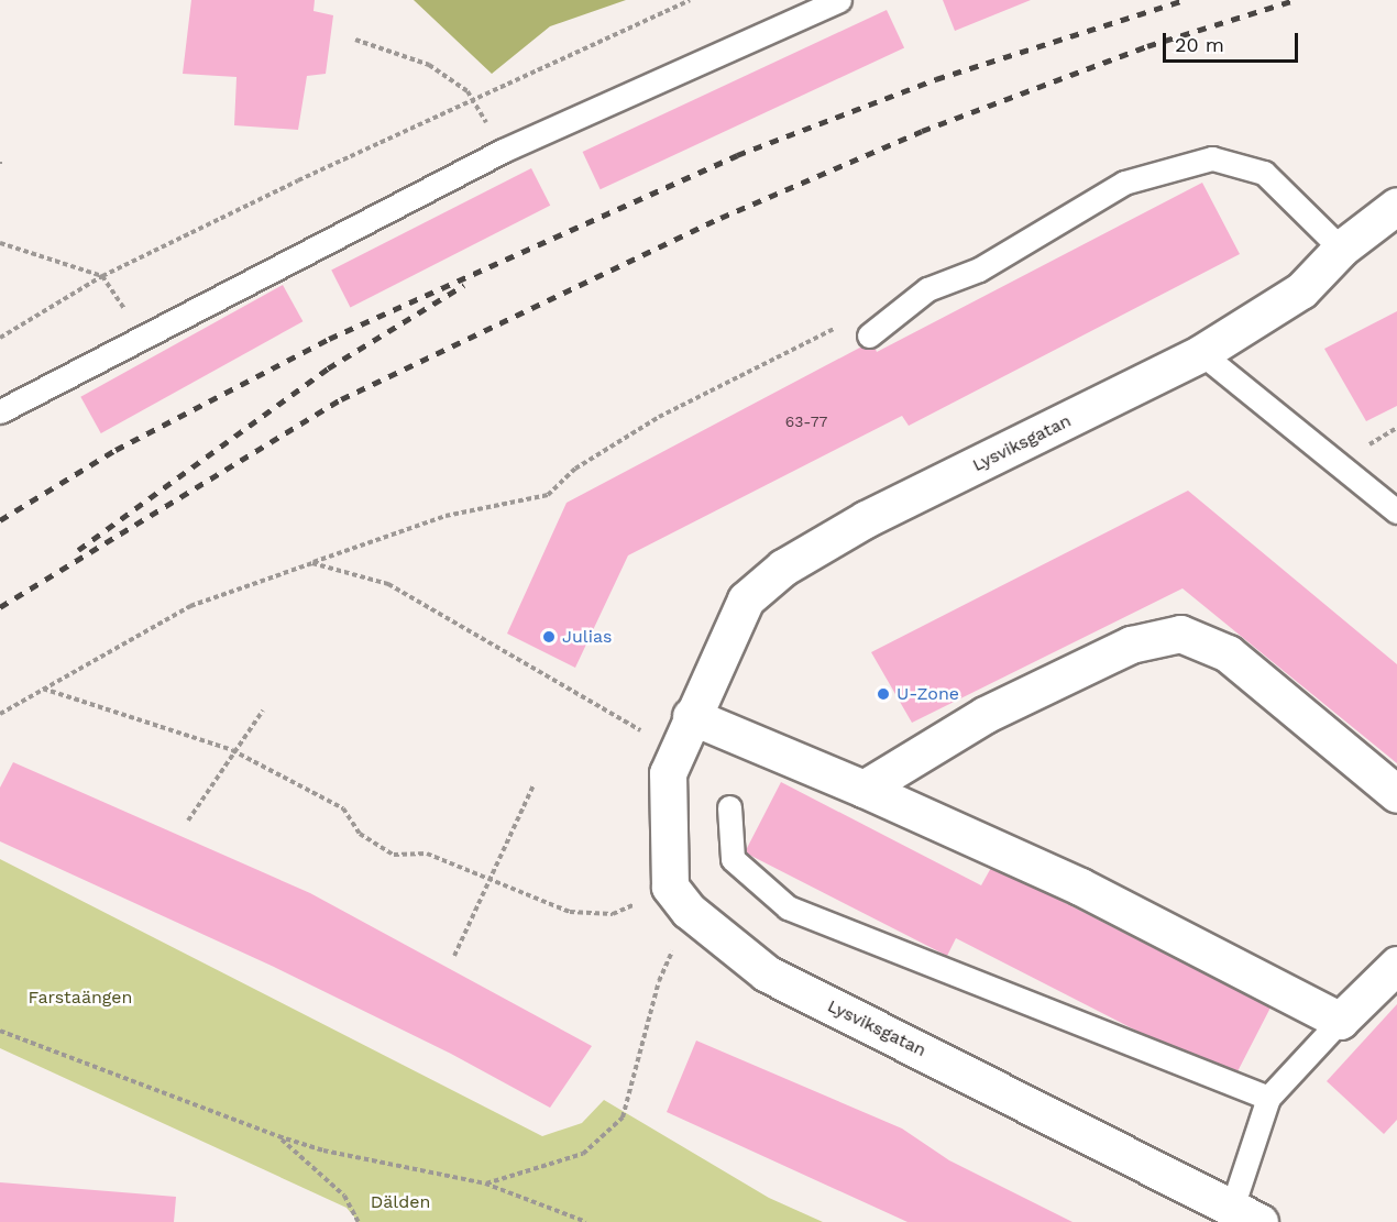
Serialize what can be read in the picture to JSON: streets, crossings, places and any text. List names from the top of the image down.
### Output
{
  "streets": {
    "street": ["Lysviksgatan"]
  },
  "parks": ["Farstaängen", "Dälden"],
  "places": ["Julias", "U-Zone"],
  "house_numbers": ["63-77"],
  "scale_bar": "20 m"
}
